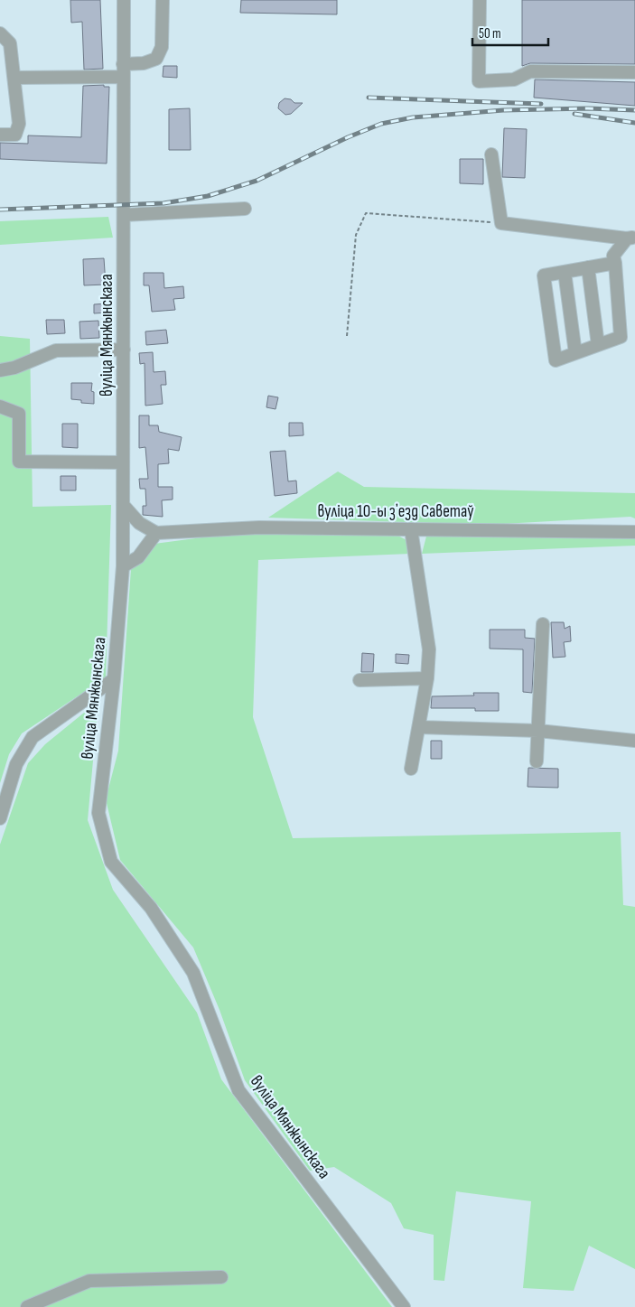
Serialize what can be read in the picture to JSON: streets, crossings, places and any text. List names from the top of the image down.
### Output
{
  "streets": {
    "street": ["вуліца Мянжынскага", "вуліца 10-ы зʼезд Саветаў"]
  },
  "scale_bar": "50 m"
}
